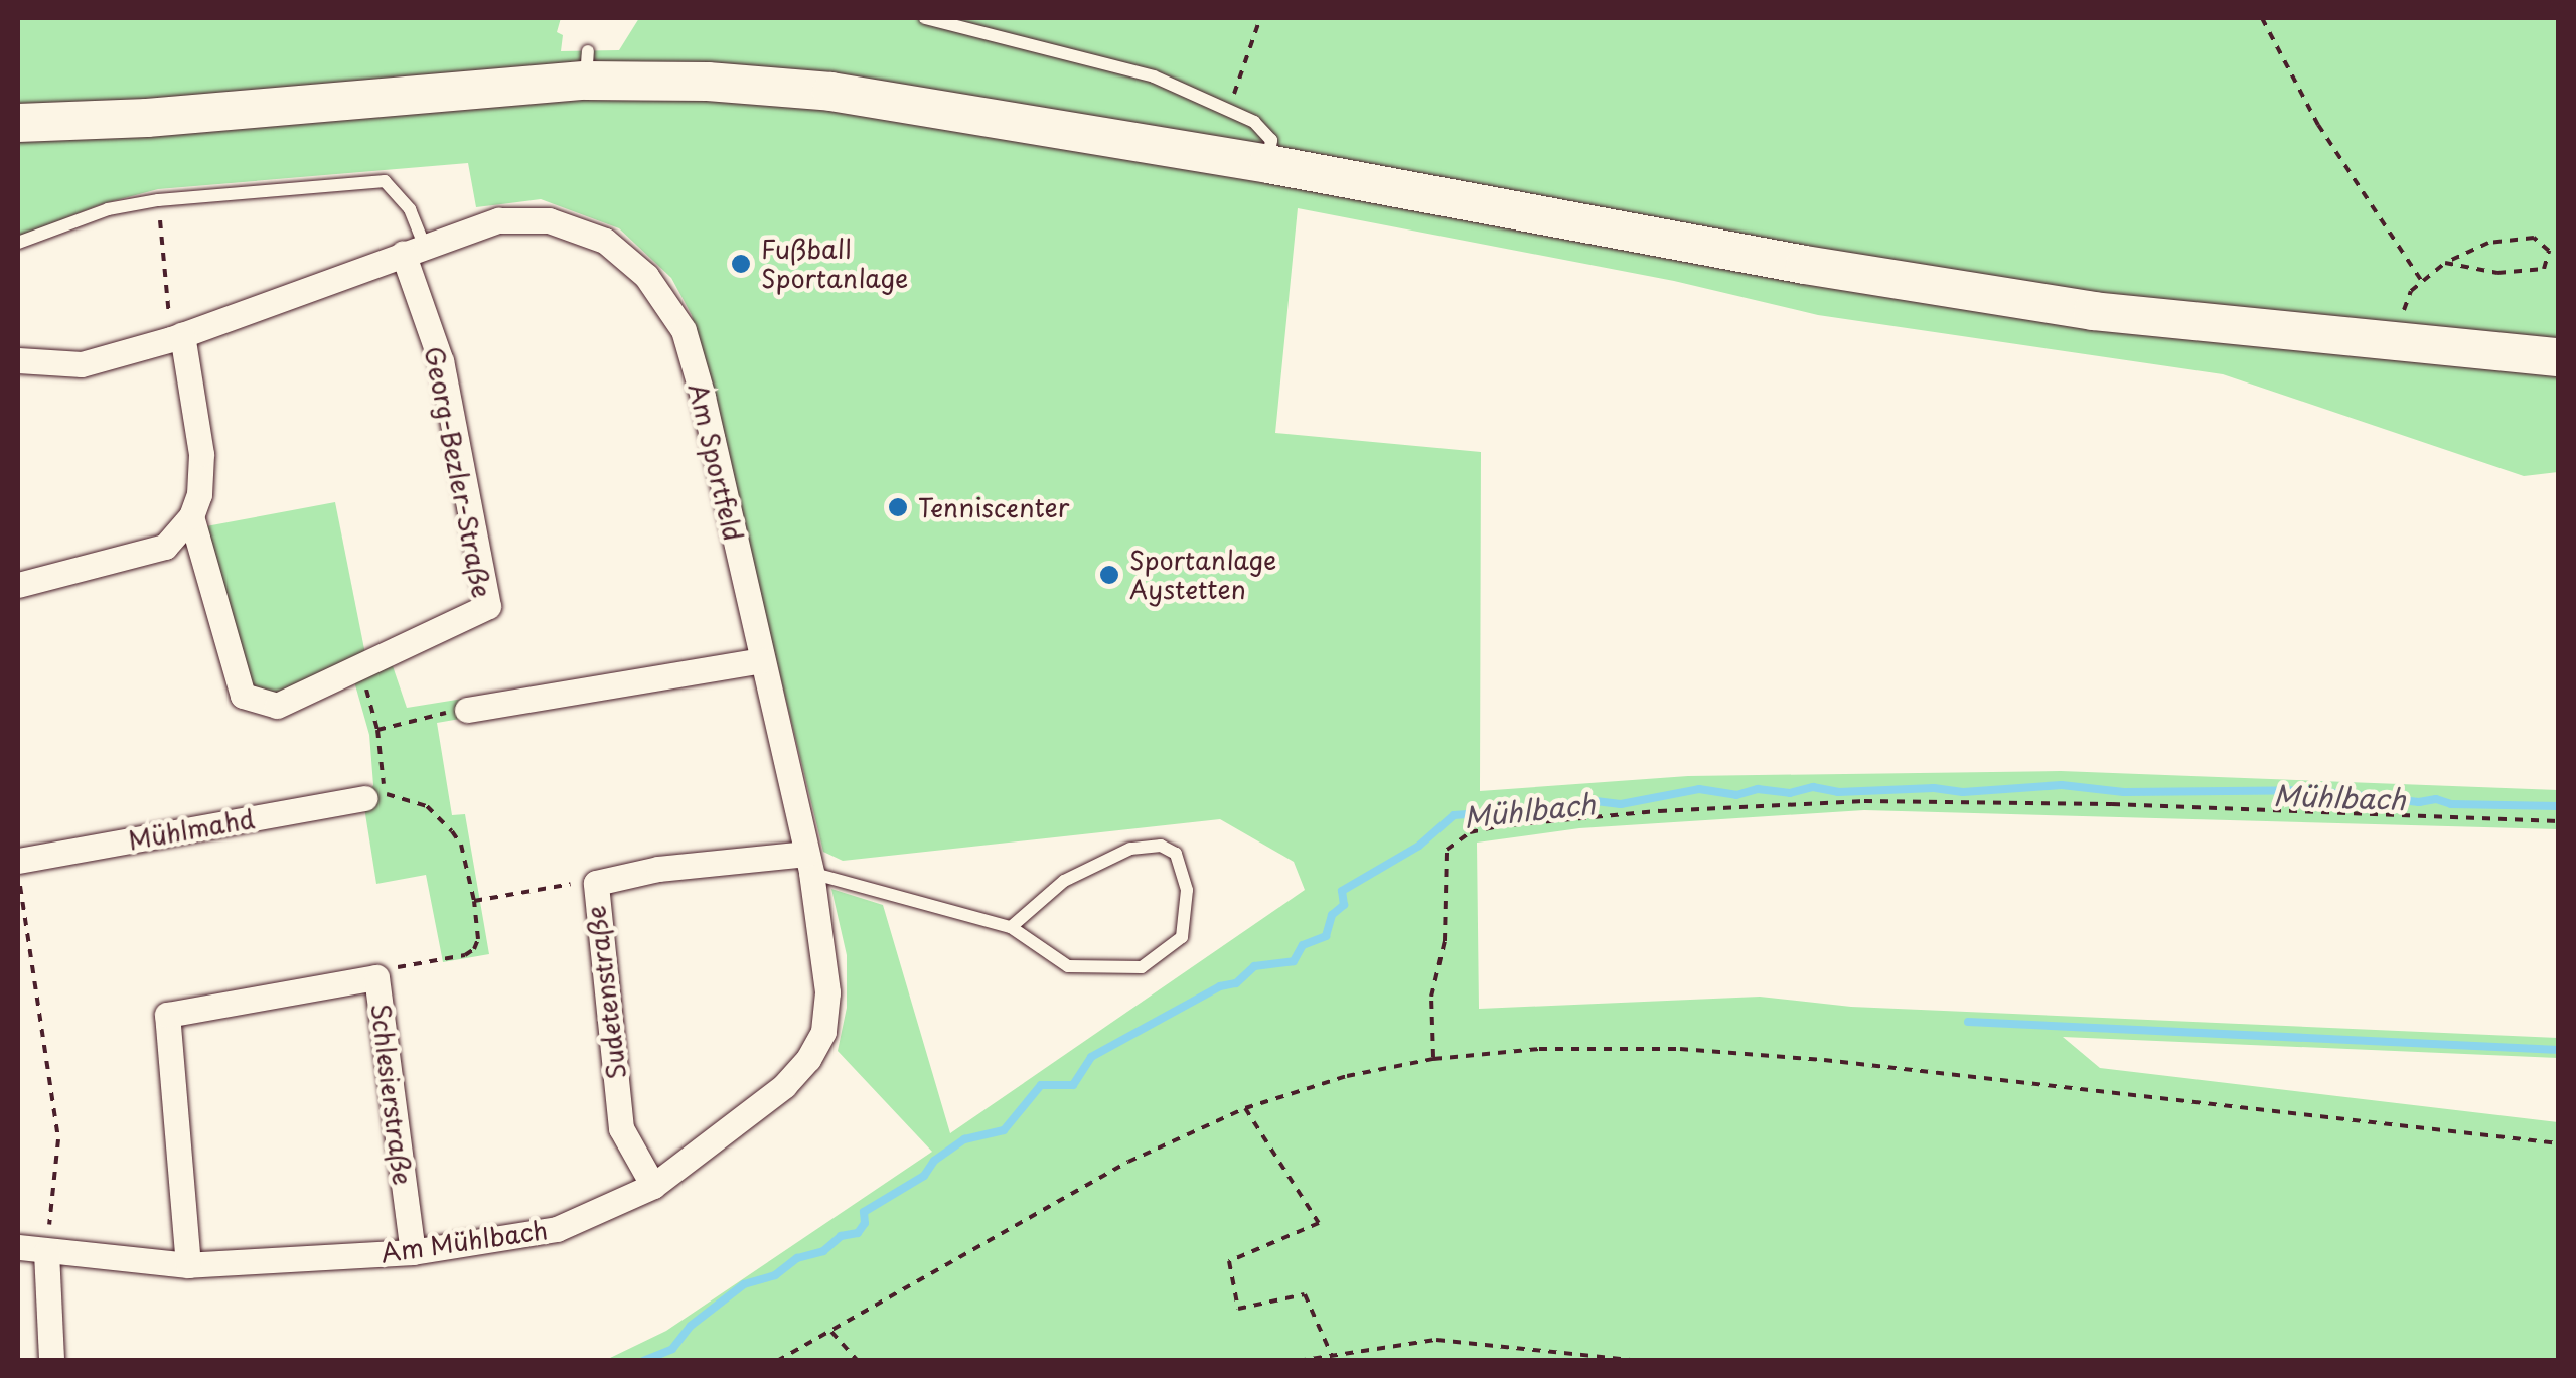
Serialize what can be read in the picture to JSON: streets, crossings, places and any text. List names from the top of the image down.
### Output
{
  "streets": {
    "street": [
      "Am Sportfeld",
      "Georg-Bezler-Straße",
      "Mühlmahd",
      "Sudetenstraße",
      "Schlesierstraße",
      "Am Mühlbach"
    ]
  },
  "crossings": [
    ["Am Sportfeld", "Georg-Bezler-Straße"],
    ["Am Sportfeld", "Sudetenstraße"],
    ["Am Sportfeld", "Am Mühlbach"],
    ["Sudetenstraße", "Am Mühlbach"],
    ["Schlesierstraße", "Am Mühlbach"]
  ],
  "water": ["Mühlbach"],
  "places": ["Fußball Sportanlage", "Tenniscenter", "Sportanlage Aystetten"]
}
